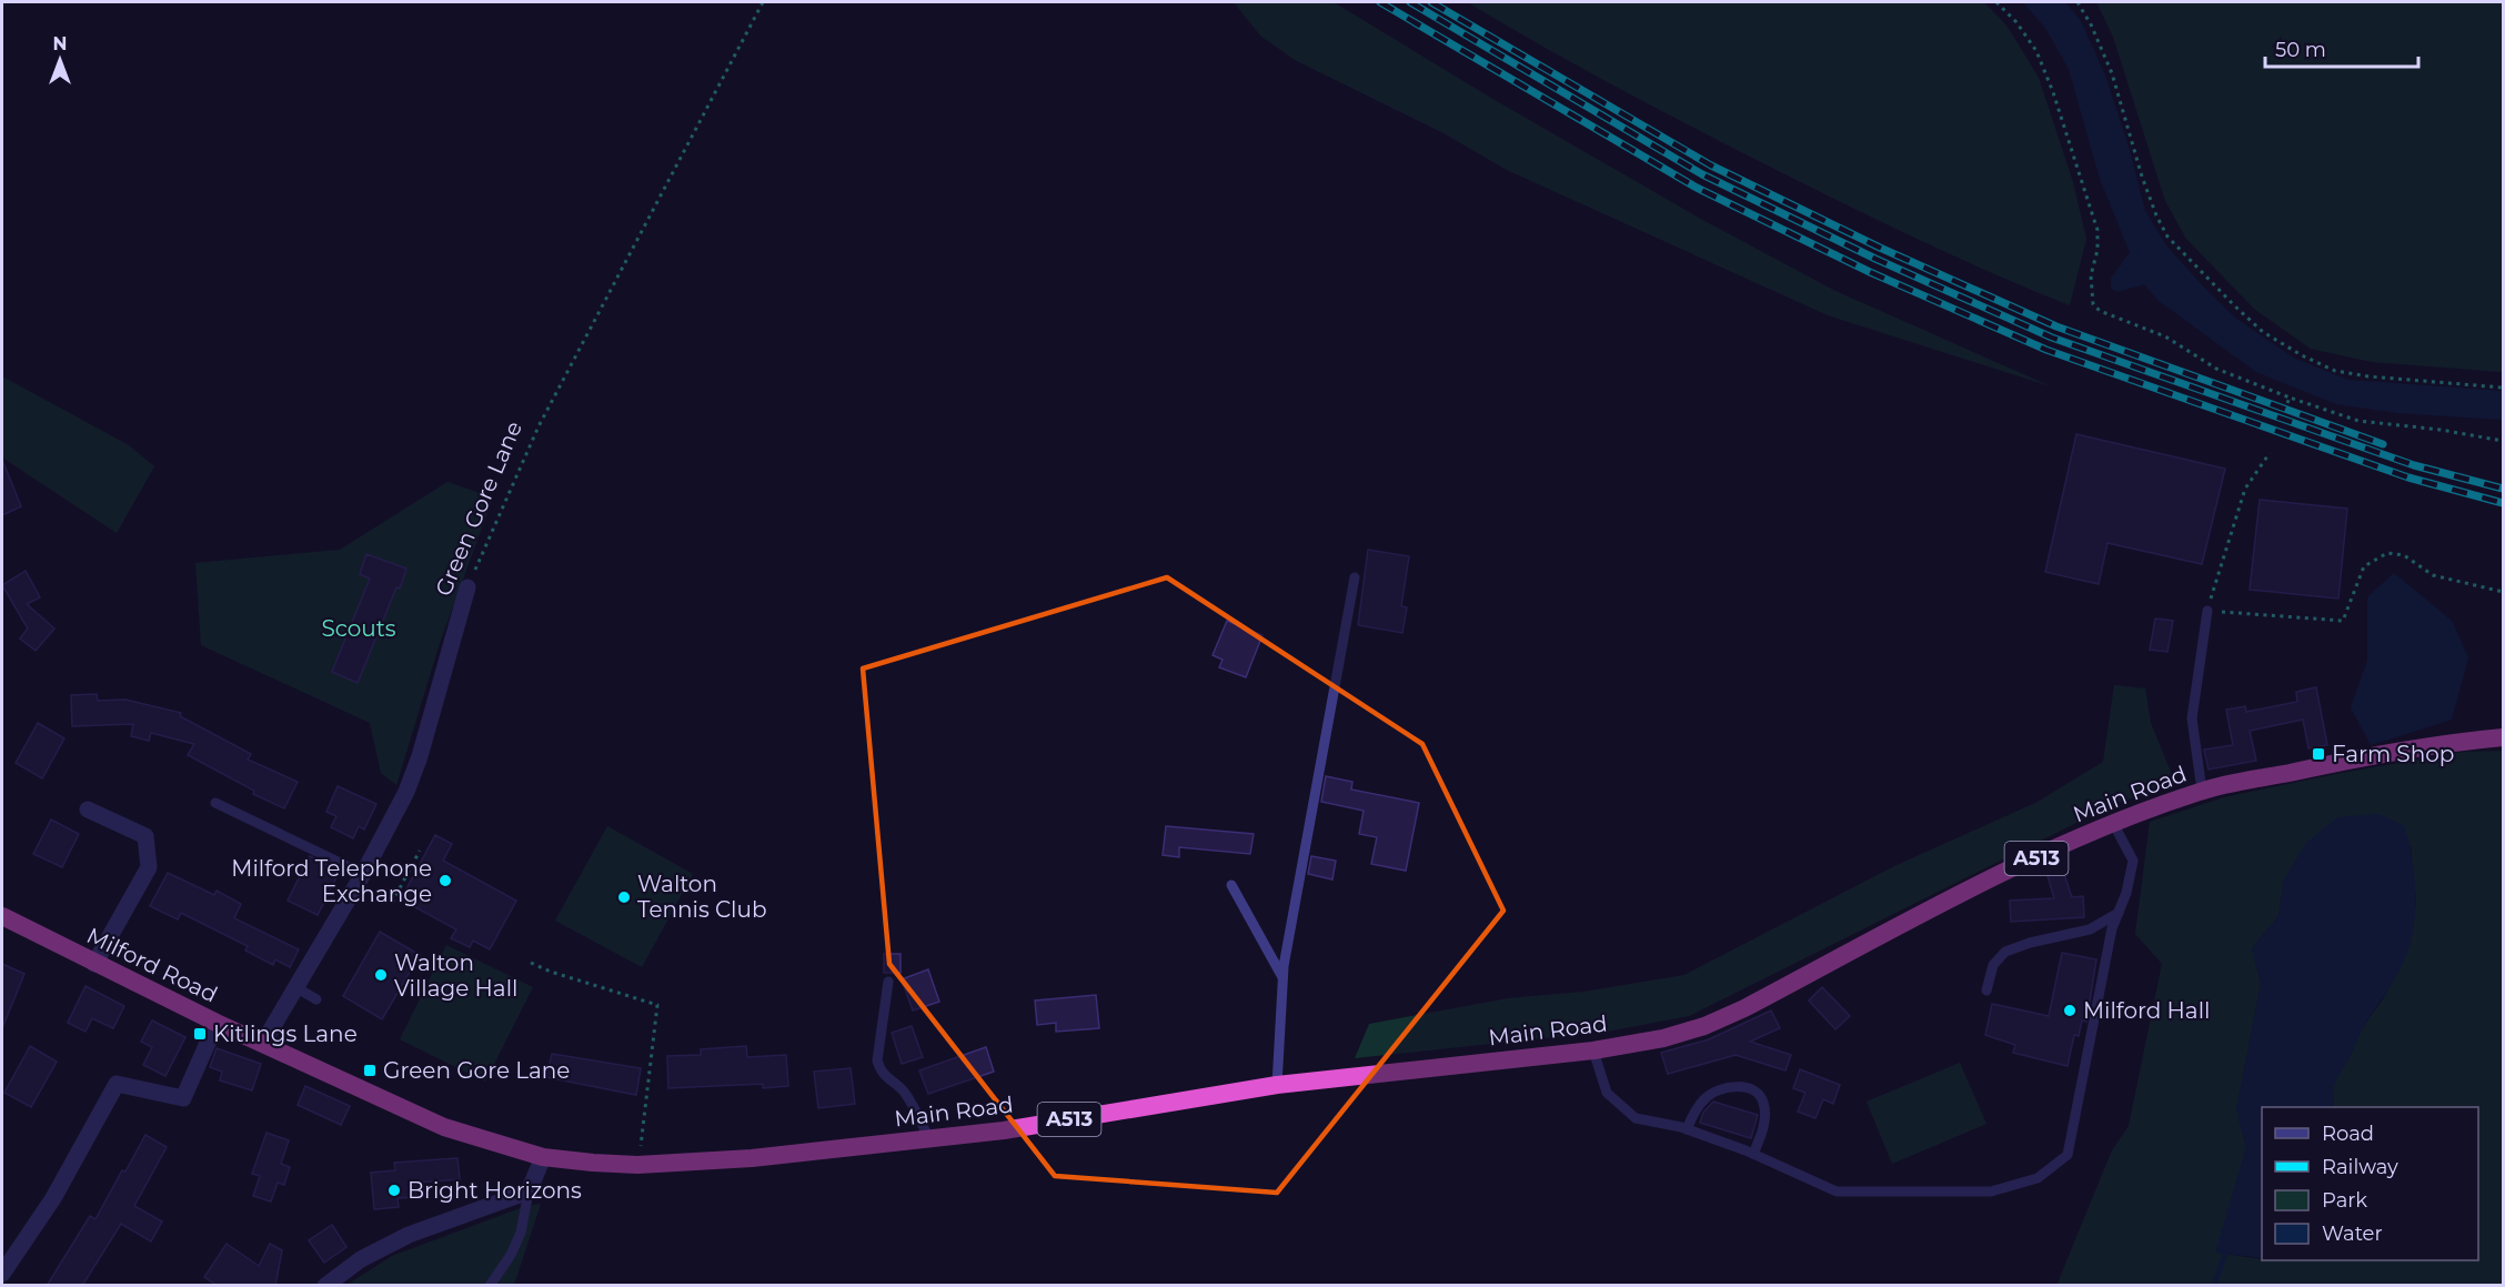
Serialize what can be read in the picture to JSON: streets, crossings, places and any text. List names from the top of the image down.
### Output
{
  "streets": {
    "highway": ["Main Road", "A513", "Milford Road"],
    "street": ["Green Gore Lane"]
  },
  "crossings": [
    ["Green Gore Lane", "Milford Road"],
    ["Main Road", "Milford Road"]
  ],
  "parks": ["Scouts"],
  "places": {
    "transit": ["Farm Shop", "Kitlings Lane", "Green Gore Lane"],
    "other": [
      "Milford Telephone Exchange",
      "Walton Tennis Club",
      "Walton Village Hall",
      "Milford Hall",
      "Bright Horizons"
    ]
  },
  "legend": [
    "Road",
    "Railway",
    "Park",
    "Water"
  ],
  "scale_bar": "50 m",
  "north": "top"
}
